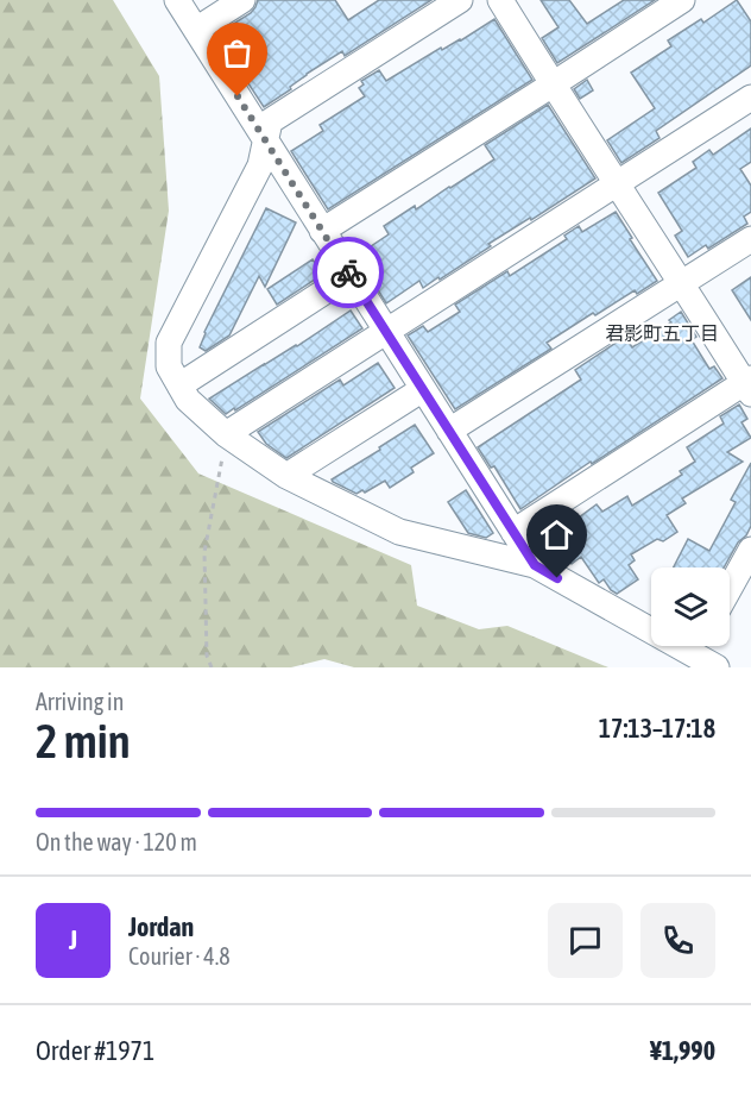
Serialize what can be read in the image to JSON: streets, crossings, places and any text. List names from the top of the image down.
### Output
{
  "districts": ["君影町五丁目"],
  "page": {
    "heading": ["2 min", "Arriving in", "17:13–17:18"],
    "panel": [
      "Jordan",
      "Courier · 4.8",
      "Order #1971",
      "¥1,990"
    ],
    "bar": "On the way · 120 m",
    "round": "J"
  }
}
